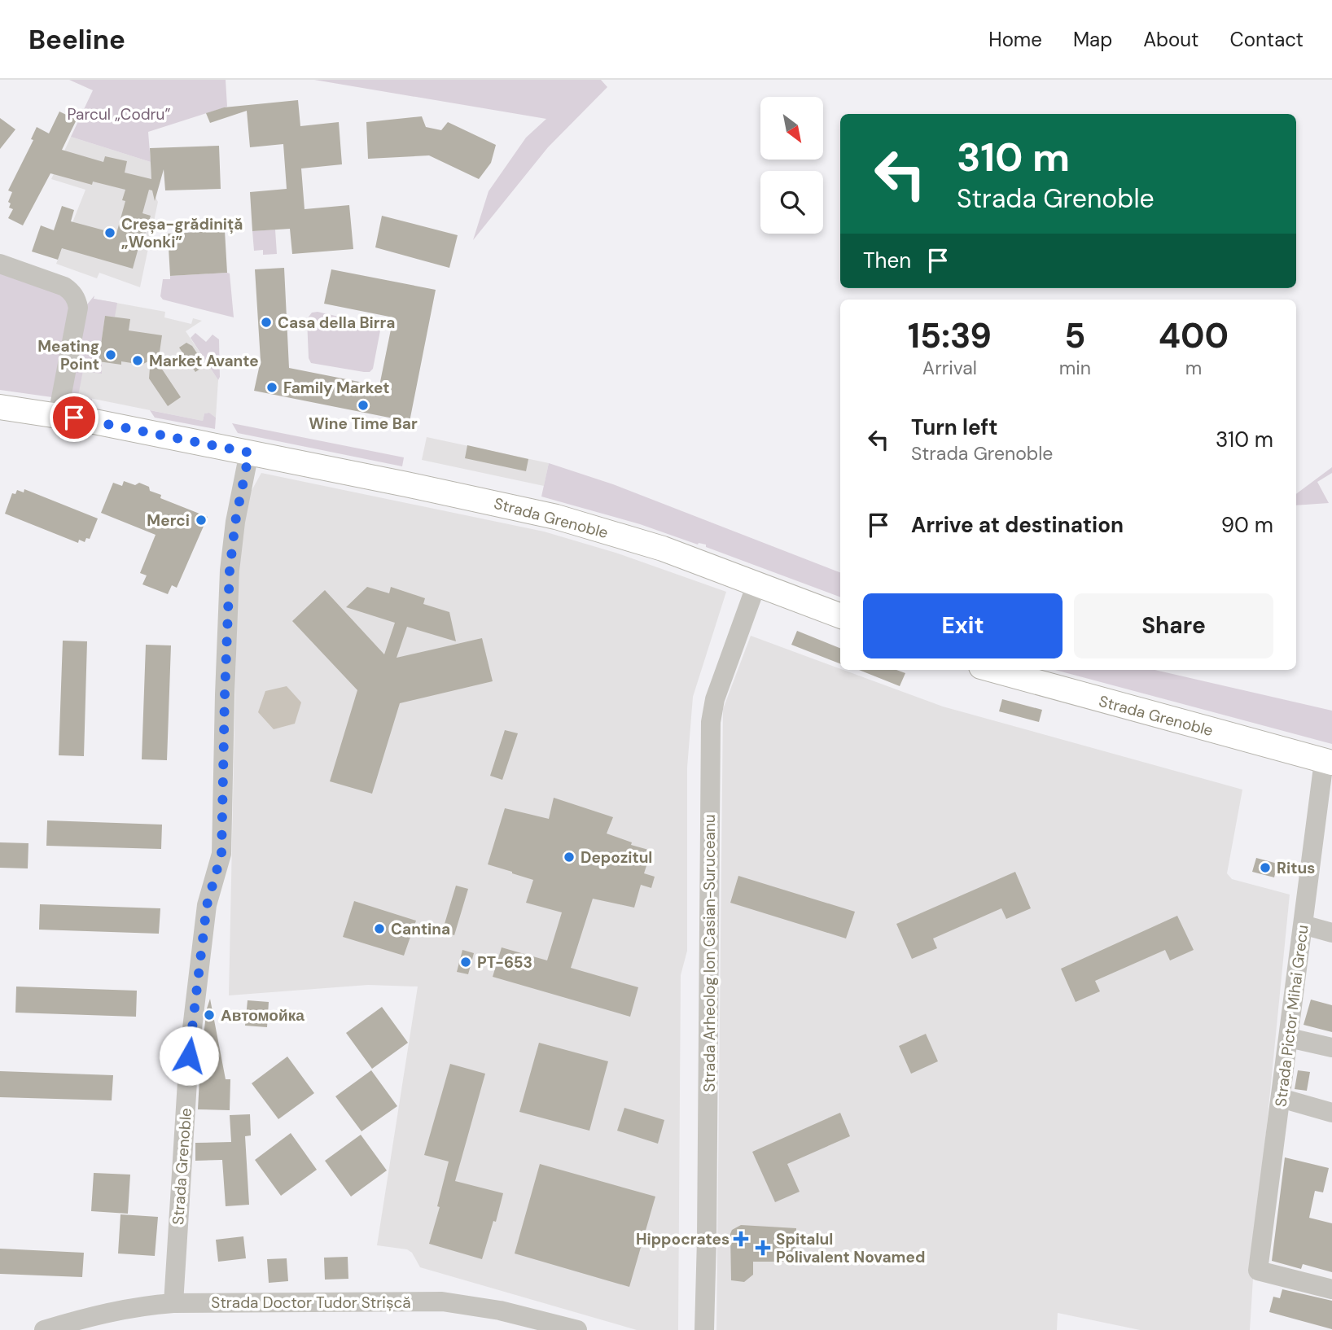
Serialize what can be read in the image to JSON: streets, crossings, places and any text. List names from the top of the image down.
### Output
{
  "streets": {
    "main road": ["Strada Grenoble"],
    "street": ["Strada Arheolog Ion Casian-Suruceanu", "Strada Pictor Mihai Grecu", "Strada Doctor Tudor Strișcă"]
  },
  "crossings": [
    ["Strada Grenoble", "Strada Arheolog Ion Casian-Suruceanu"],
    ["Strada Grenoble", "Strada Pictor Mihai Grecu"],
    ["Strada Grenoble", "Strada Doctor Tudor Strișcă"]
  ],
  "parks": ["Parcul „Codru”"],
  "places": {
    "other": [
      "Creșa-grădiniță „Wonki”",
      "Casa della Birra",
      "Meating Point",
      "Market Avante",
      "Family Market",
      "Wine Time Bar",
      "Merci",
      "Depozitul",
      "Ritus",
      "Cantina",
      "PT-653",
      "Автомойка"
    ],
    "health": ["Hippocrates", "Spitalul Polivalent Novamed"]
  },
  "north": "bottom right",
  "page": {
    "header": "Beeline",
    "nav": [
      "Home",
      "Map",
      "About",
      "Contact"
    ],
    "turn": ["310 m", "Strada Grenoble"],
    "then": "Then",
    "eta": [
      "15:39",
      "Arrival",
      "5",
      "min",
      "400",
      "m"
    ],
    "list": [
      {
        "name": "Turn left",
        "note": "Strada Grenoble",
        "value": "310 m"
      },
      {
        "name": "Arrive at destination",
        "value": "90 m"
      }
    ],
    "buttons": ["Exit", "Share"]
  }
}
